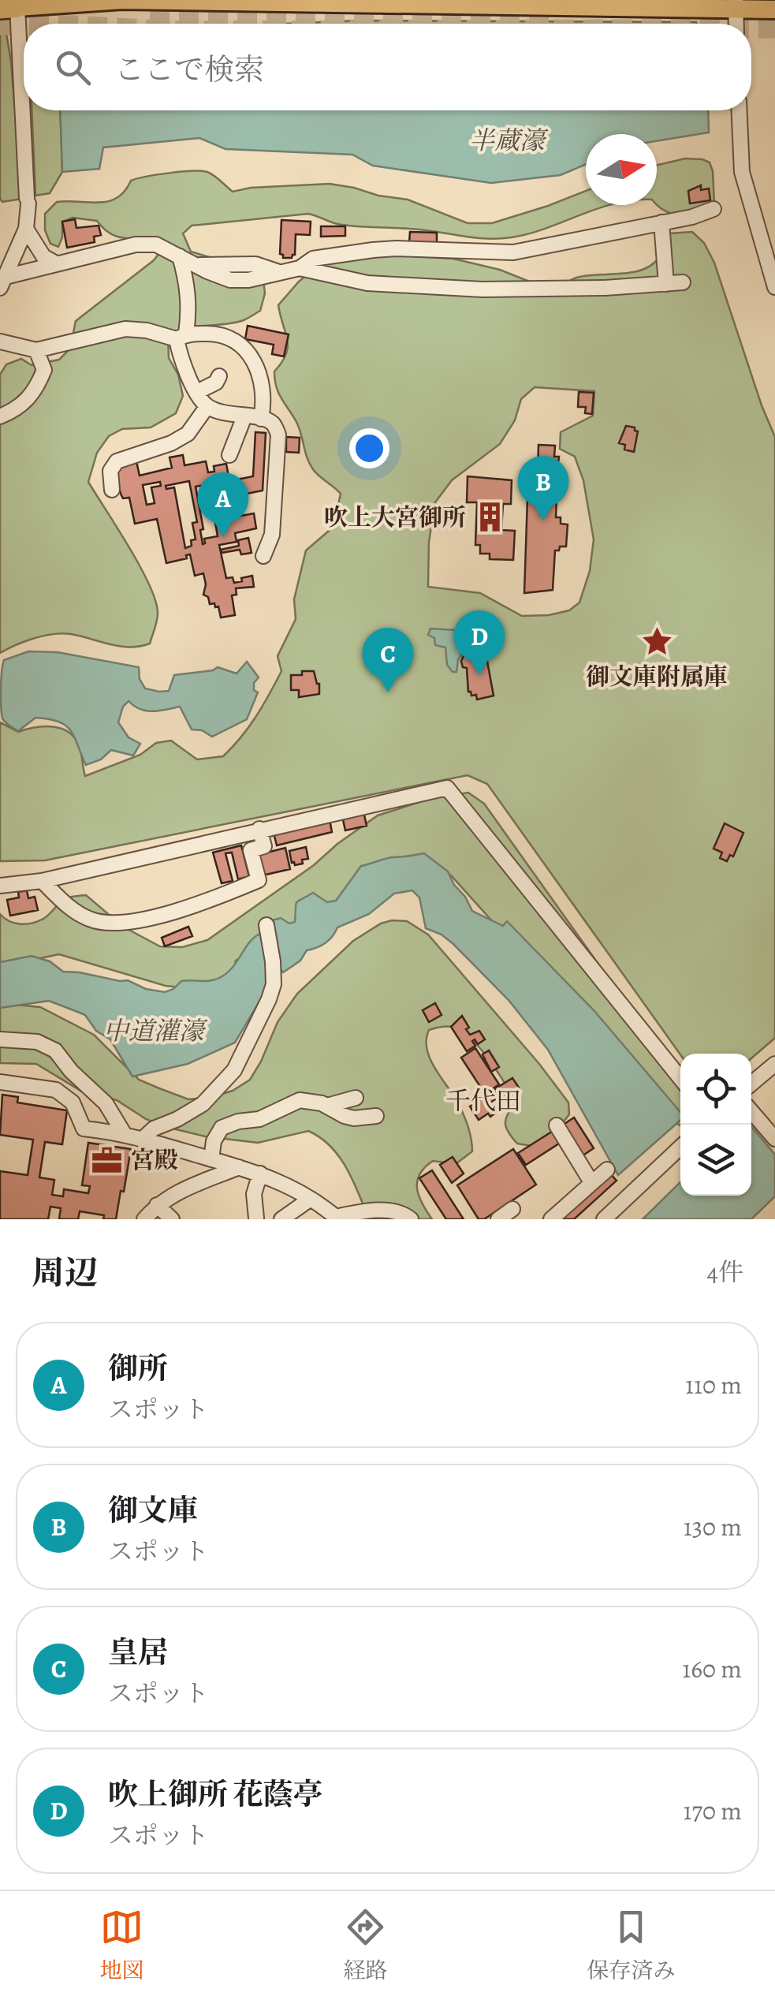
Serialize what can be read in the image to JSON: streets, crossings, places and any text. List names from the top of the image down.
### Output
{
  "districts": ["千代田"],
  "water": ["半蔵濠", "中道灌濠"],
  "places": {
    "building": ["吹上大宮御所"],
    "place": ["御文庫附属庫"],
    "office": ["宮殿"]
  },
  "north": "right",
  "page": {
    "search": "ここで検索",
    "pins": [
      "B",
      "A",
      "D",
      "C"
    ],
    "heading": ["周辺", "4件"],
    "list": [
      {
        "mark": "A",
        "name": "御所",
        "note": "スポット",
        "value": "110 m"
      },
      {
        "mark": "B",
        "name": "御文庫",
        "note": "スポット",
        "value": "130 m"
      },
      {
        "mark": "C",
        "name": "皇居",
        "note": "スポット",
        "value": "160 m"
      },
      {
        "mark": "D",
        "name": "吹上御所 花蔭亭",
        "note": "スポット",
        "value": "170 m"
      }
    ],
    "nav": ["地図", "経路", "保存済み"]
  }
}
